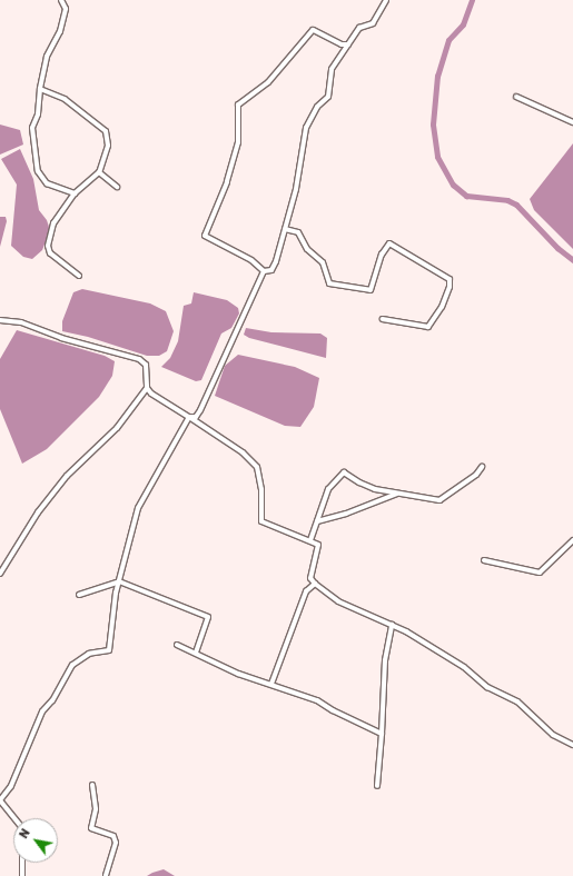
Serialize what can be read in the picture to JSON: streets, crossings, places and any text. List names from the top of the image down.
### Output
{
  "north": "top left"
}
